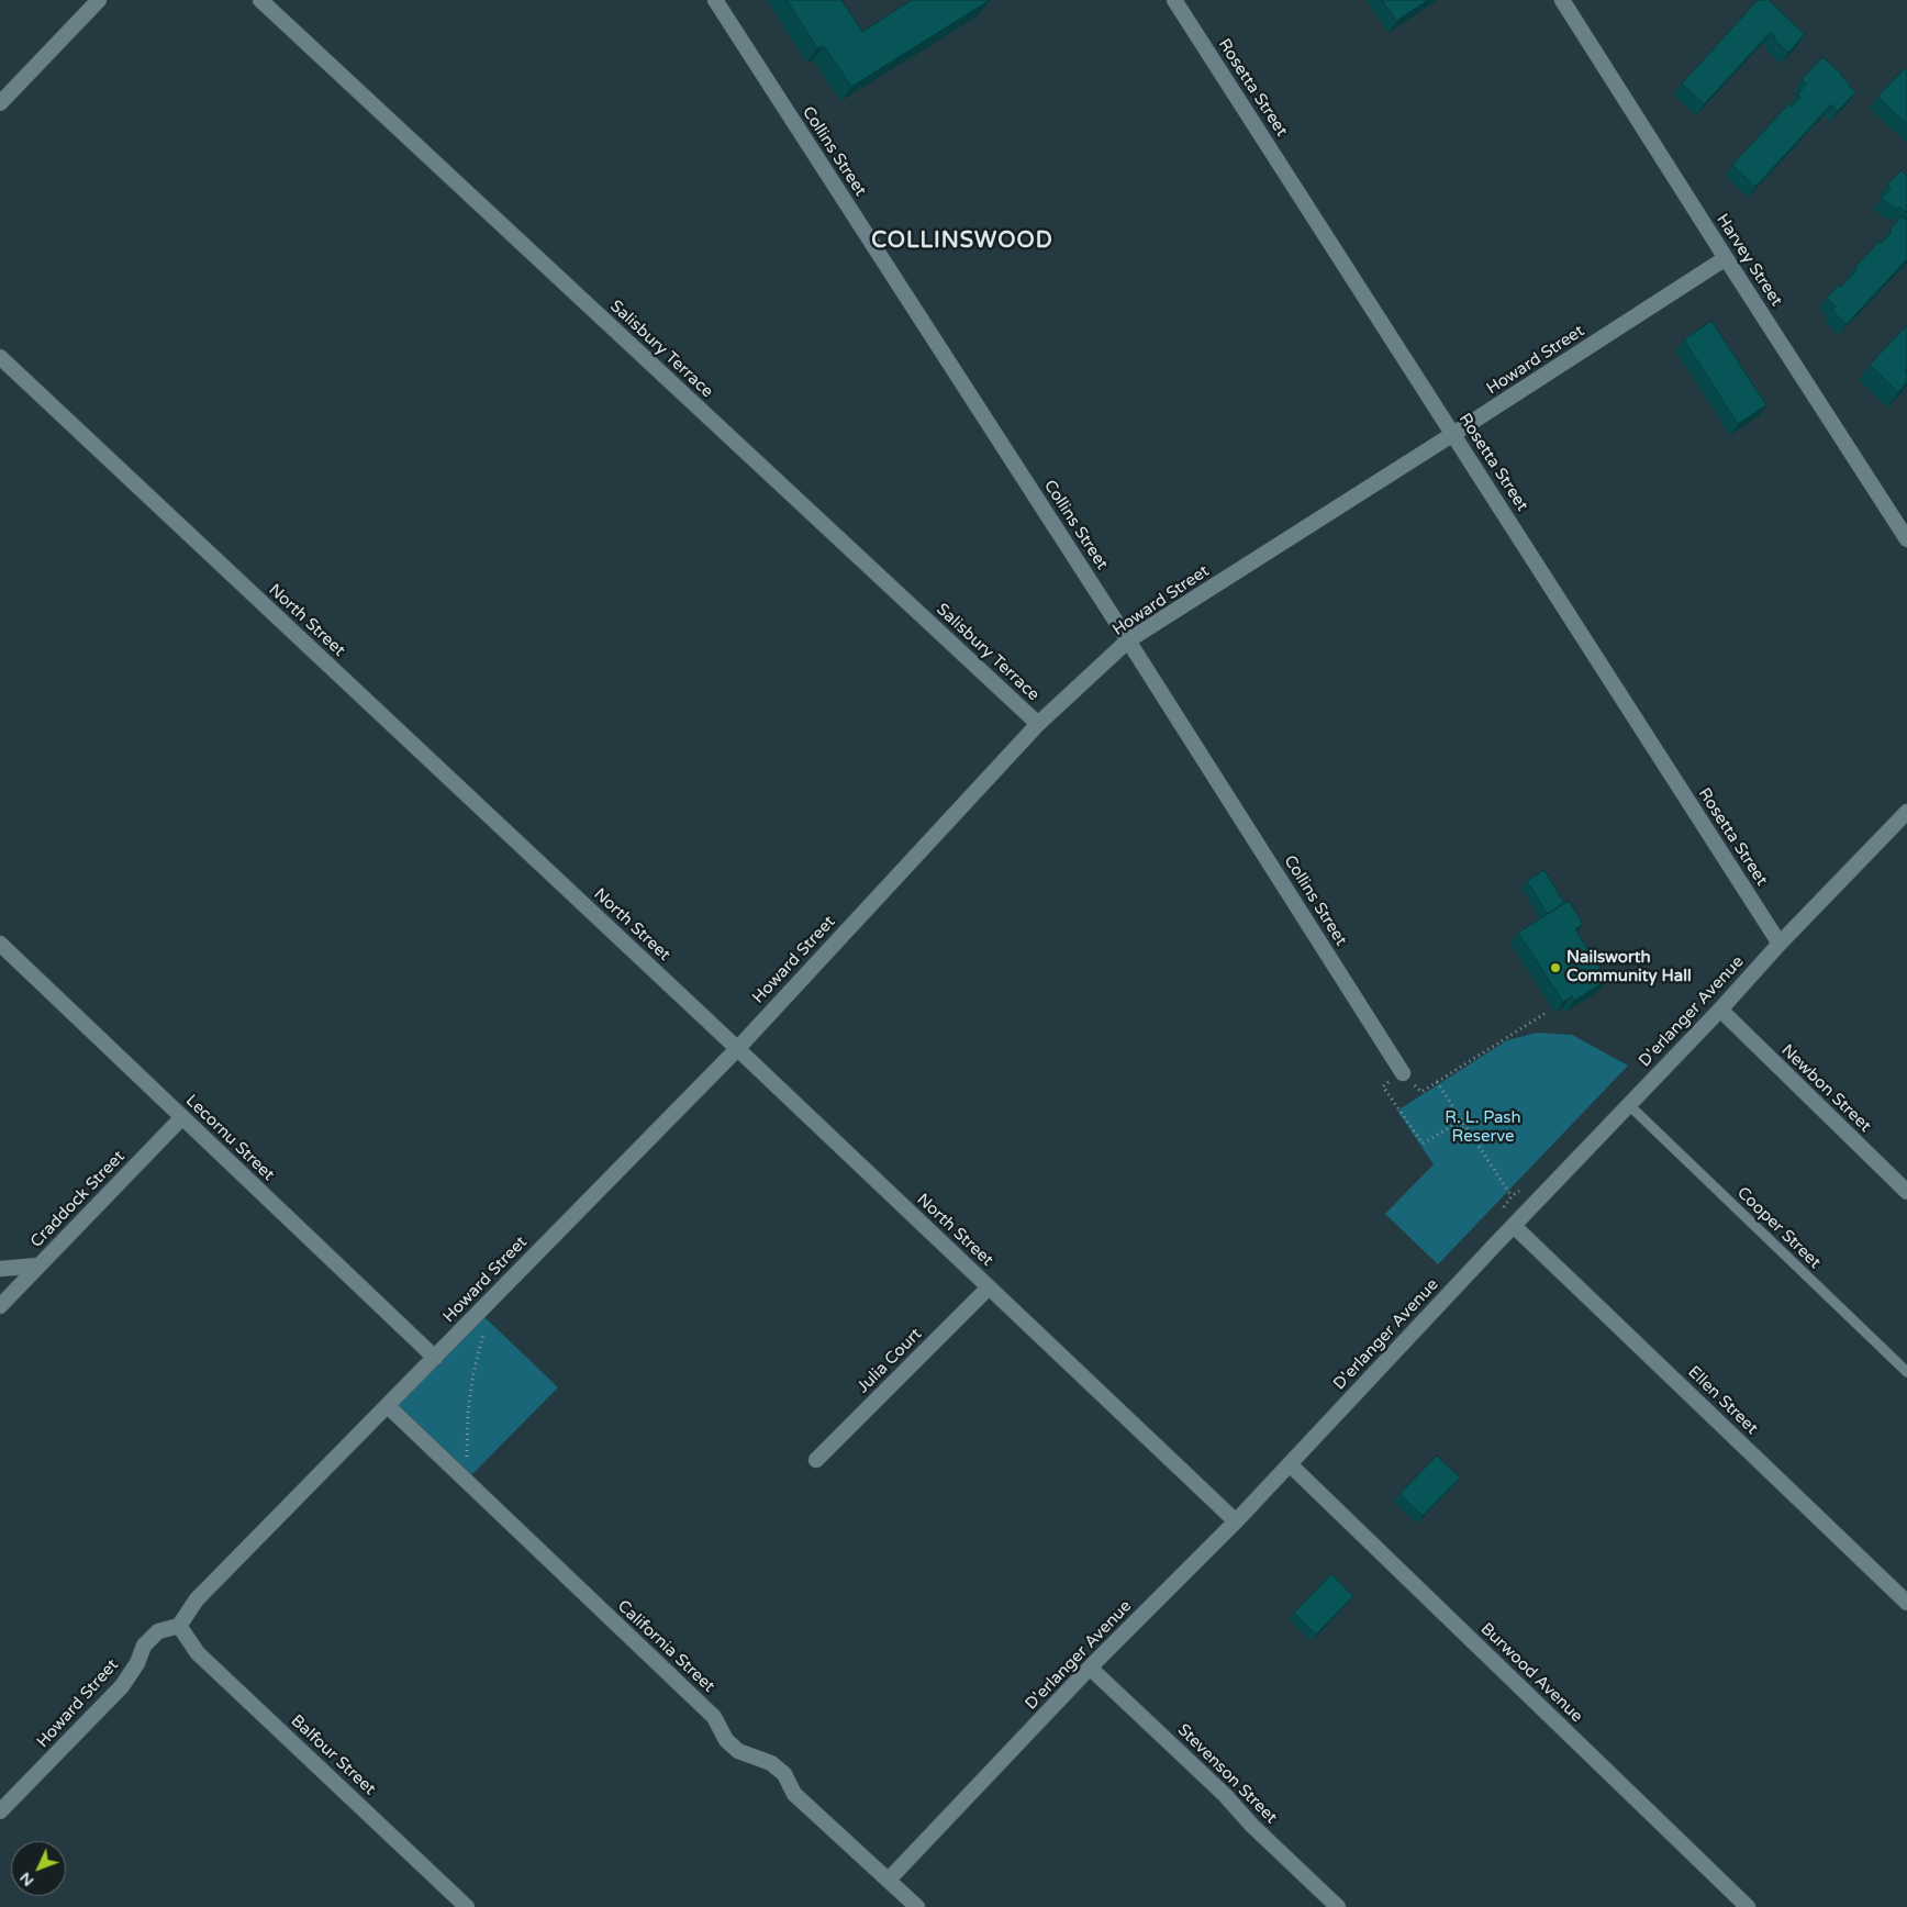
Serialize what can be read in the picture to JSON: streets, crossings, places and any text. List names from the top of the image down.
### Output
{
  "streets": {
    "street": [
      "Rosetta Street",
      "Collins Street",
      "Harvey Street",
      "Salisbury Terrace",
      "Howard Street",
      "North Street",
      "D'erlanger Avenue",
      "Newbon Street",
      "Lecornu Street",
      "Craddock Street",
      "Julia Court",
      "Ellen Street",
      "California Street",
      "Burwood Avenue",
      "Balfour Street",
      "Stevenson Street"
    ],
    "lane": ["Cooper Street"]
  },
  "crossings": [
    ["Rosetta Street", "Howard Street"],
    ["Rosetta Street", "D'erlanger Avenue"],
    ["Collins Street", "Howard Street"],
    ["Harvey Street", "Howard Street"],
    ["Salisbury Terrace", "Howard Street"],
    ["Howard Street", "North Street"],
    ["Howard Street", "Lecornu Street"],
    ["Howard Street", "California Street"],
    ["Howard Street", "Balfour Street"],
    ["North Street", "D'erlanger Avenue"],
    ["North Street", "Julia Court"],
    ["D'erlanger Avenue", "Newbon Street"],
    ["D'erlanger Avenue", "Cooper Street"],
    ["D'erlanger Avenue", "Ellen Street"],
    ["D'erlanger Avenue", "California Street"],
    ["D'erlanger Avenue", "Burwood Avenue"],
    ["D'erlanger Avenue", "Stevenson Street"],
    ["Lecornu Street", "Craddock Street"]
  ],
  "districts": ["COLLINSWOOD"],
  "parks": ["R. L. Pash Reserve"],
  "places": ["Nailsworth Community Hall"],
  "north": "bottom left"
}
